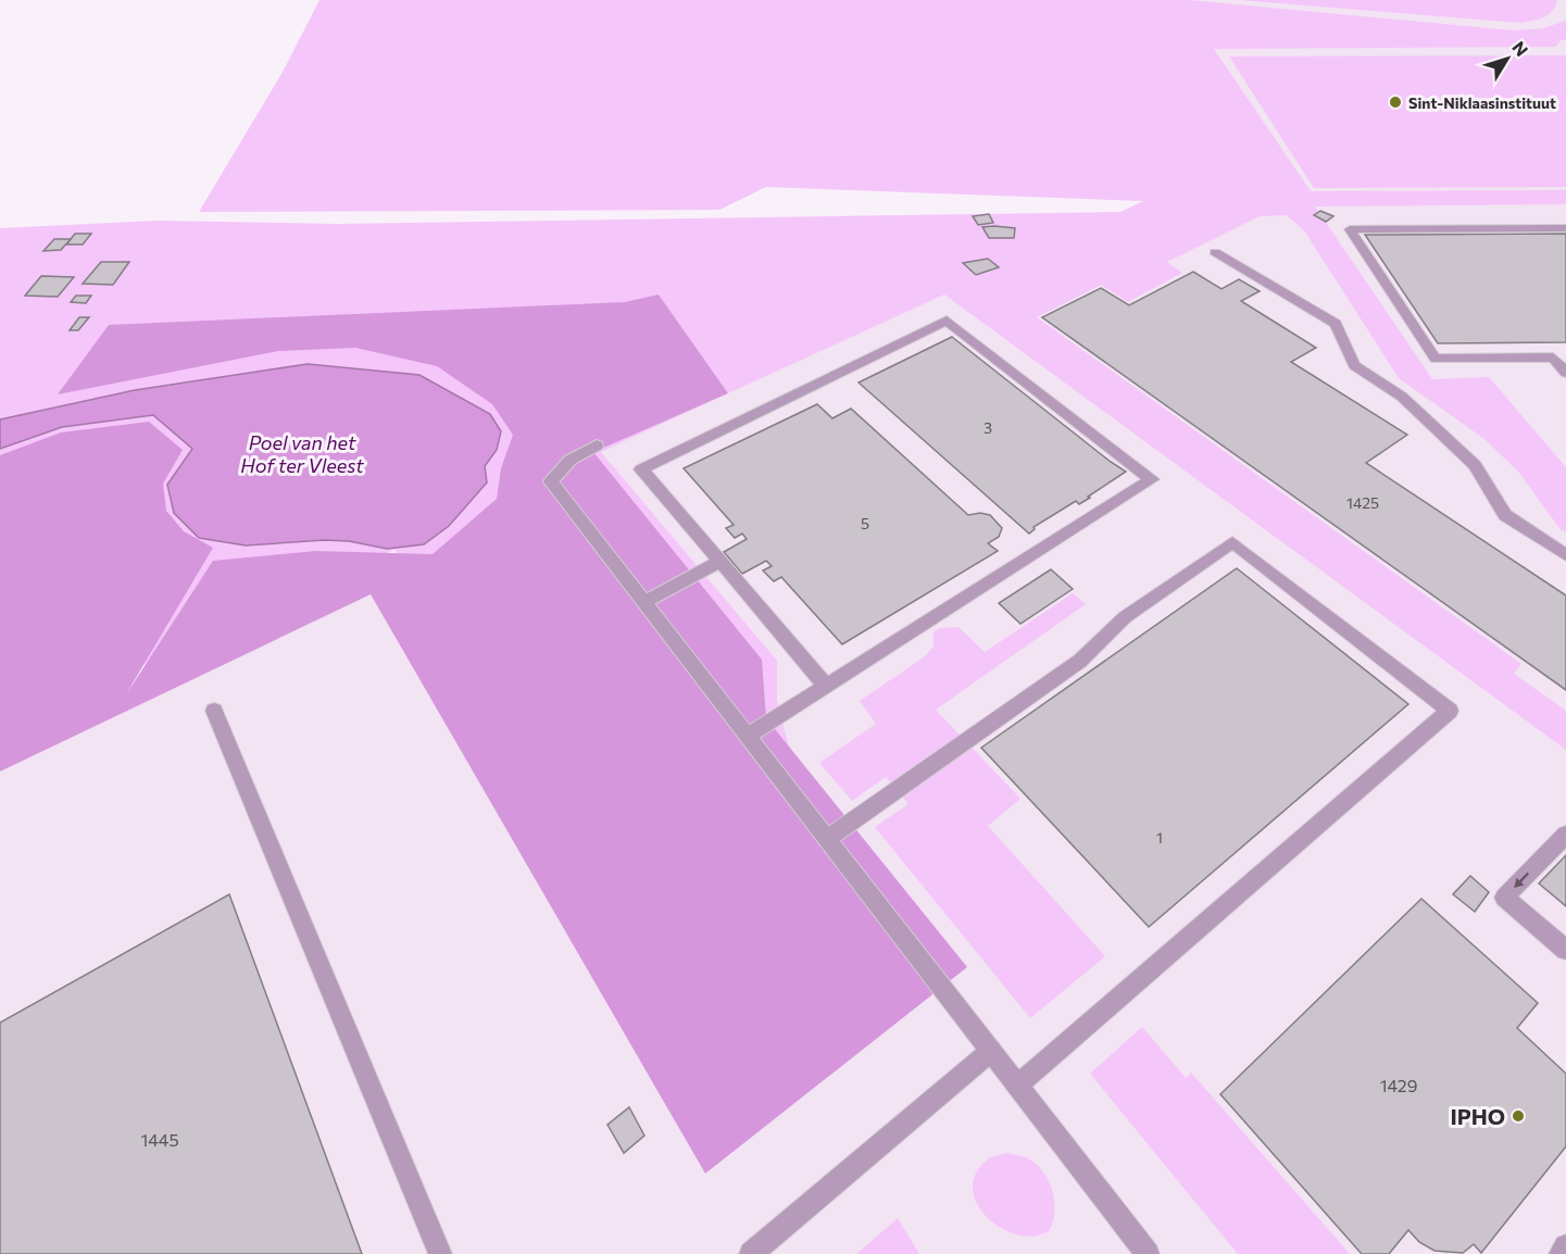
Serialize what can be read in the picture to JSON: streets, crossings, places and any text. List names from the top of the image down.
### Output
{
  "water": ["Poel van het Hof ter Vleest"],
  "places": ["Sint-Niklaasinstituut", "IPHO"],
  "house_numbers": [
    "3",
    "1425",
    "5",
    "1",
    "1429",
    "1445"
  ],
  "north": "top right"
}
